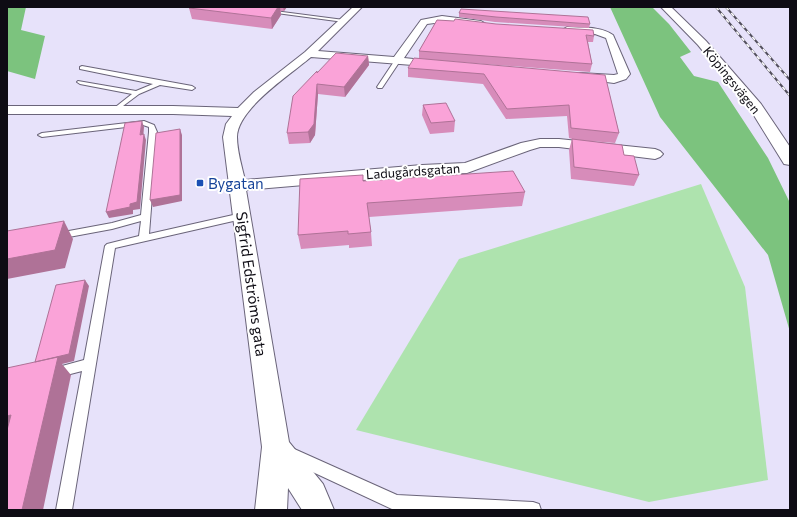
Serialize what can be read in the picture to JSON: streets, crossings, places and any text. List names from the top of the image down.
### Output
{
  "streets": {
    "main road": ["Köpingsvägen"],
    "street": ["Ladugårdsgatan", "Sigfrid Edströms gata"]
  },
  "crossings": [
    ["Ladugårdsgatan", "Sigfrid Edströms gata"]
  ],
  "places": {
    "transit": ["Bygatan"]
  }
}
